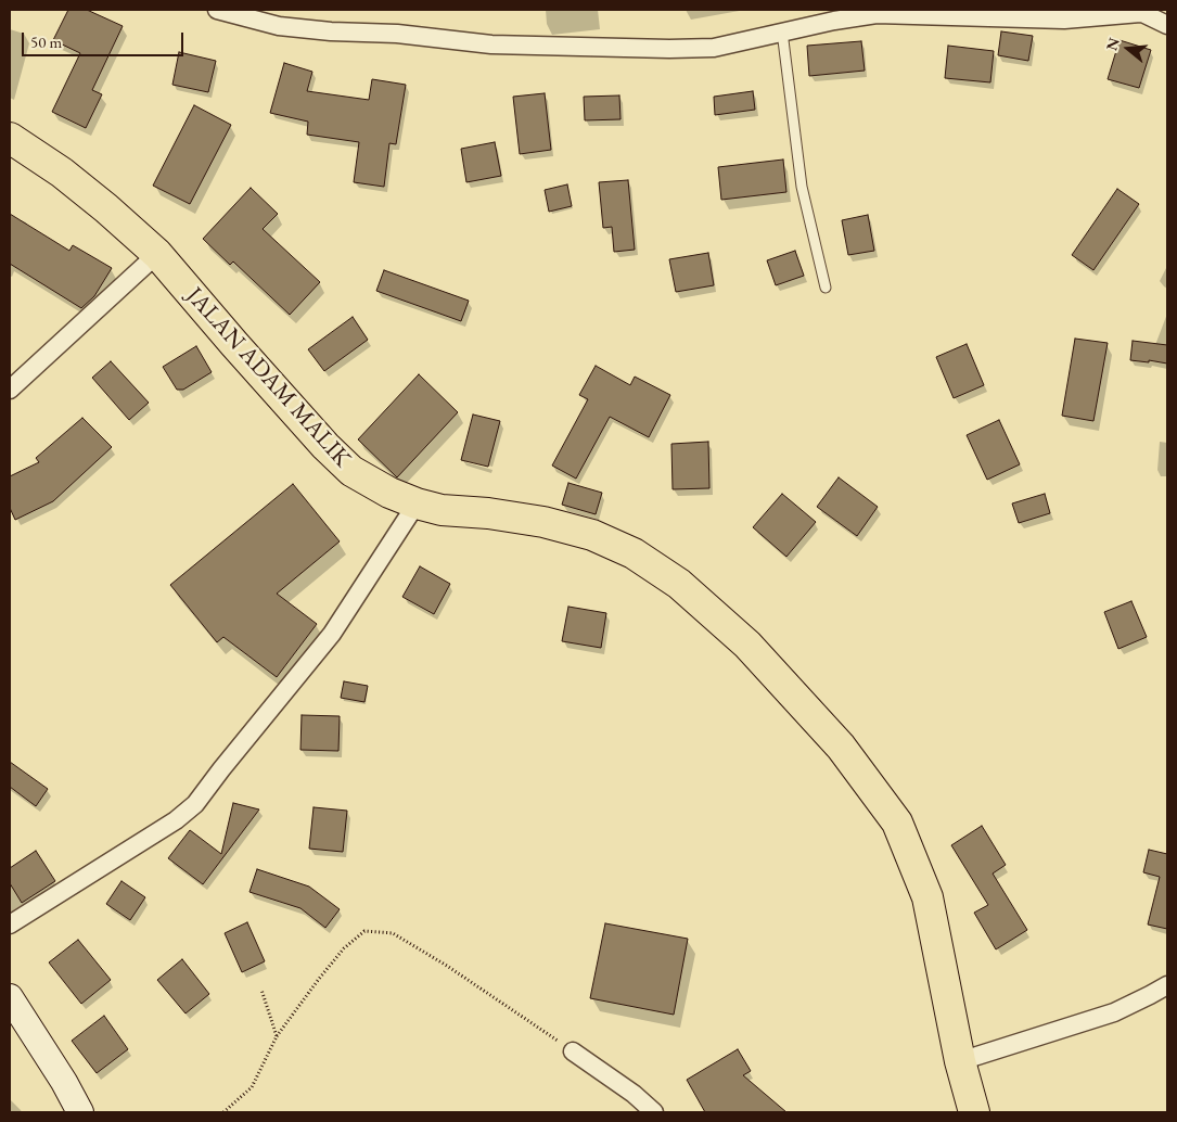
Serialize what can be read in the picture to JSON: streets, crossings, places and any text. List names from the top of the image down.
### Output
{
  "streets": {
    "highway": ["JALAN ADAM MALIK"]
  },
  "scale_bar": "50 m",
  "north": "left"
}
